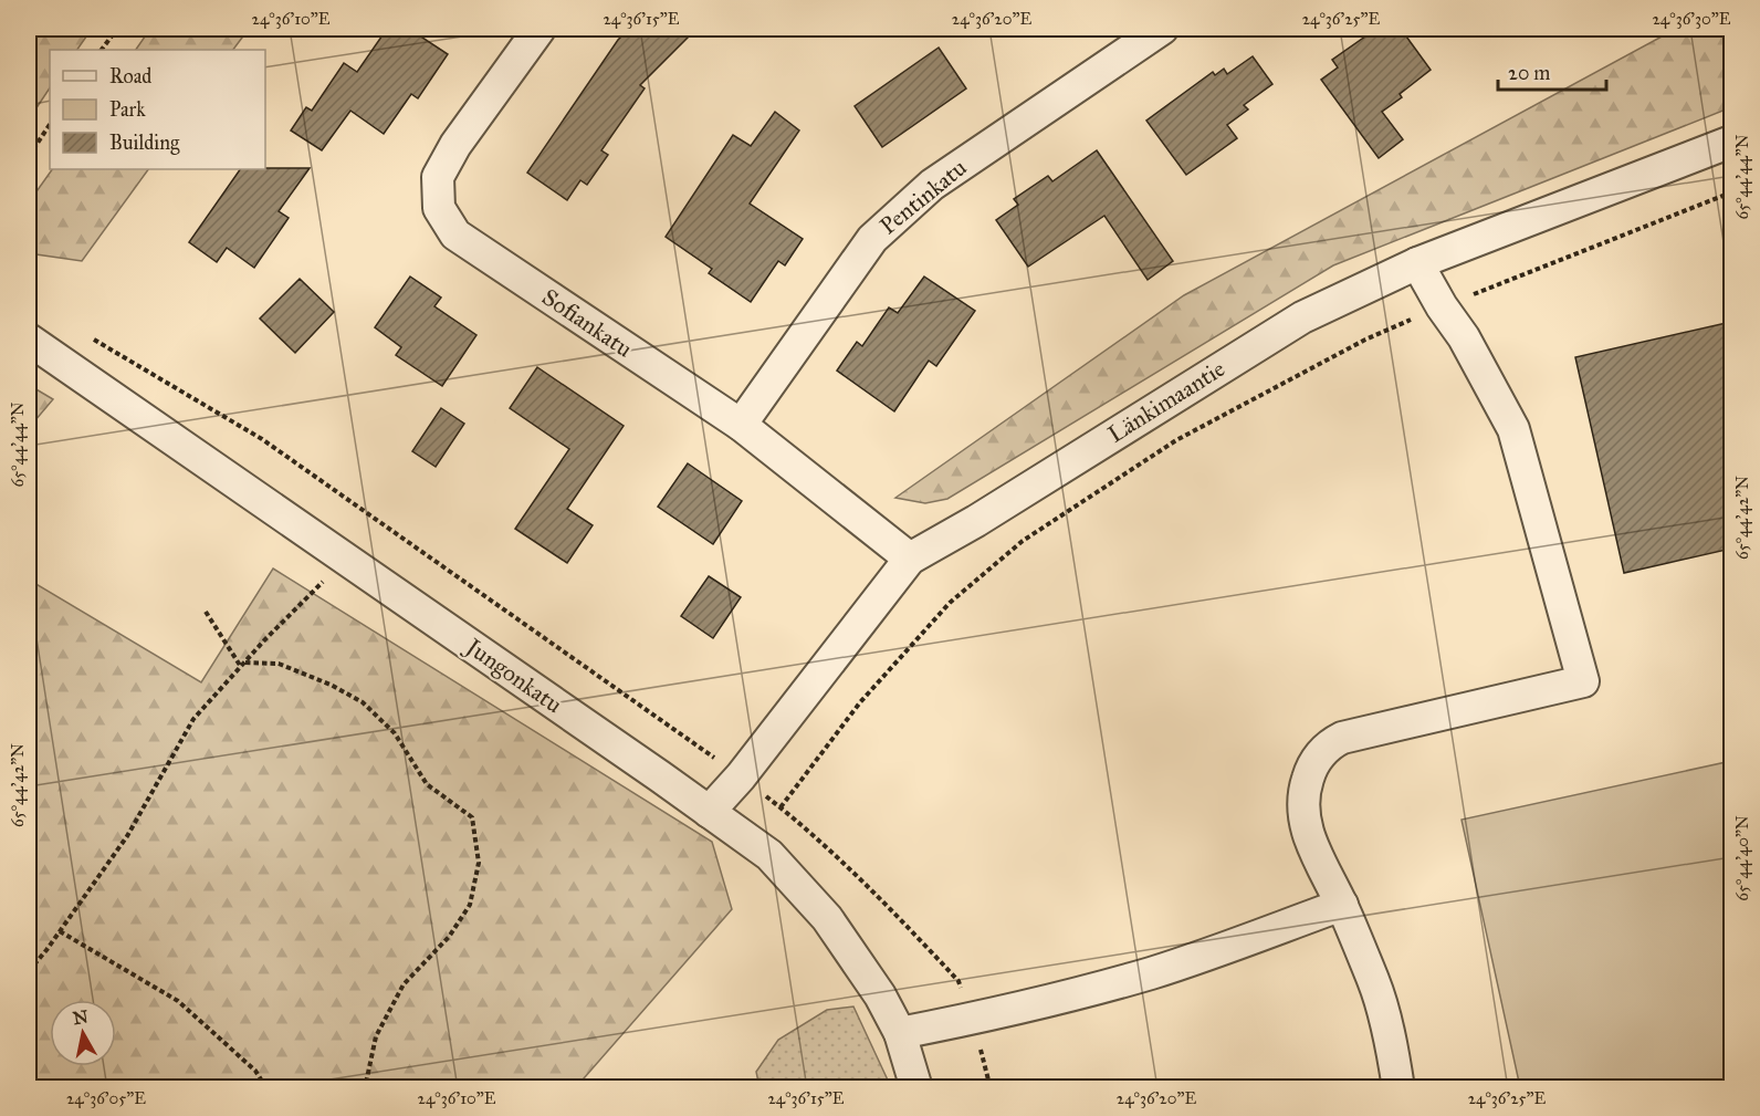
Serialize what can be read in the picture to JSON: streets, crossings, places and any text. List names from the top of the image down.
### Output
{
  "streets": {
    "street": [
      "Pentinkatu",
      "Sofiankatu",
      "Länkimaantie",
      "Jungonkatu"
    ]
  },
  "crossings": [
    ["Pentinkatu", "Sofiankatu"],
    ["Sofiankatu", "Länkimaantie"],
    ["Länkimaantie", "Jungonkatu"]
  ],
  "legend": ["Road", "Park", "Building"],
  "scale_bar": "20 m",
  "north": "top",
  "coordinates": [
    "24°36'10\"E",
    "24°36'15\"E",
    "24°36'20\"E",
    "24°36'25\"E",
    "24°36'30\"E",
    "65°44'44\"N",
    "65°44'42\"N",
    "65°44'40\"N",
    "24°36'05\"E"
  ]
}
